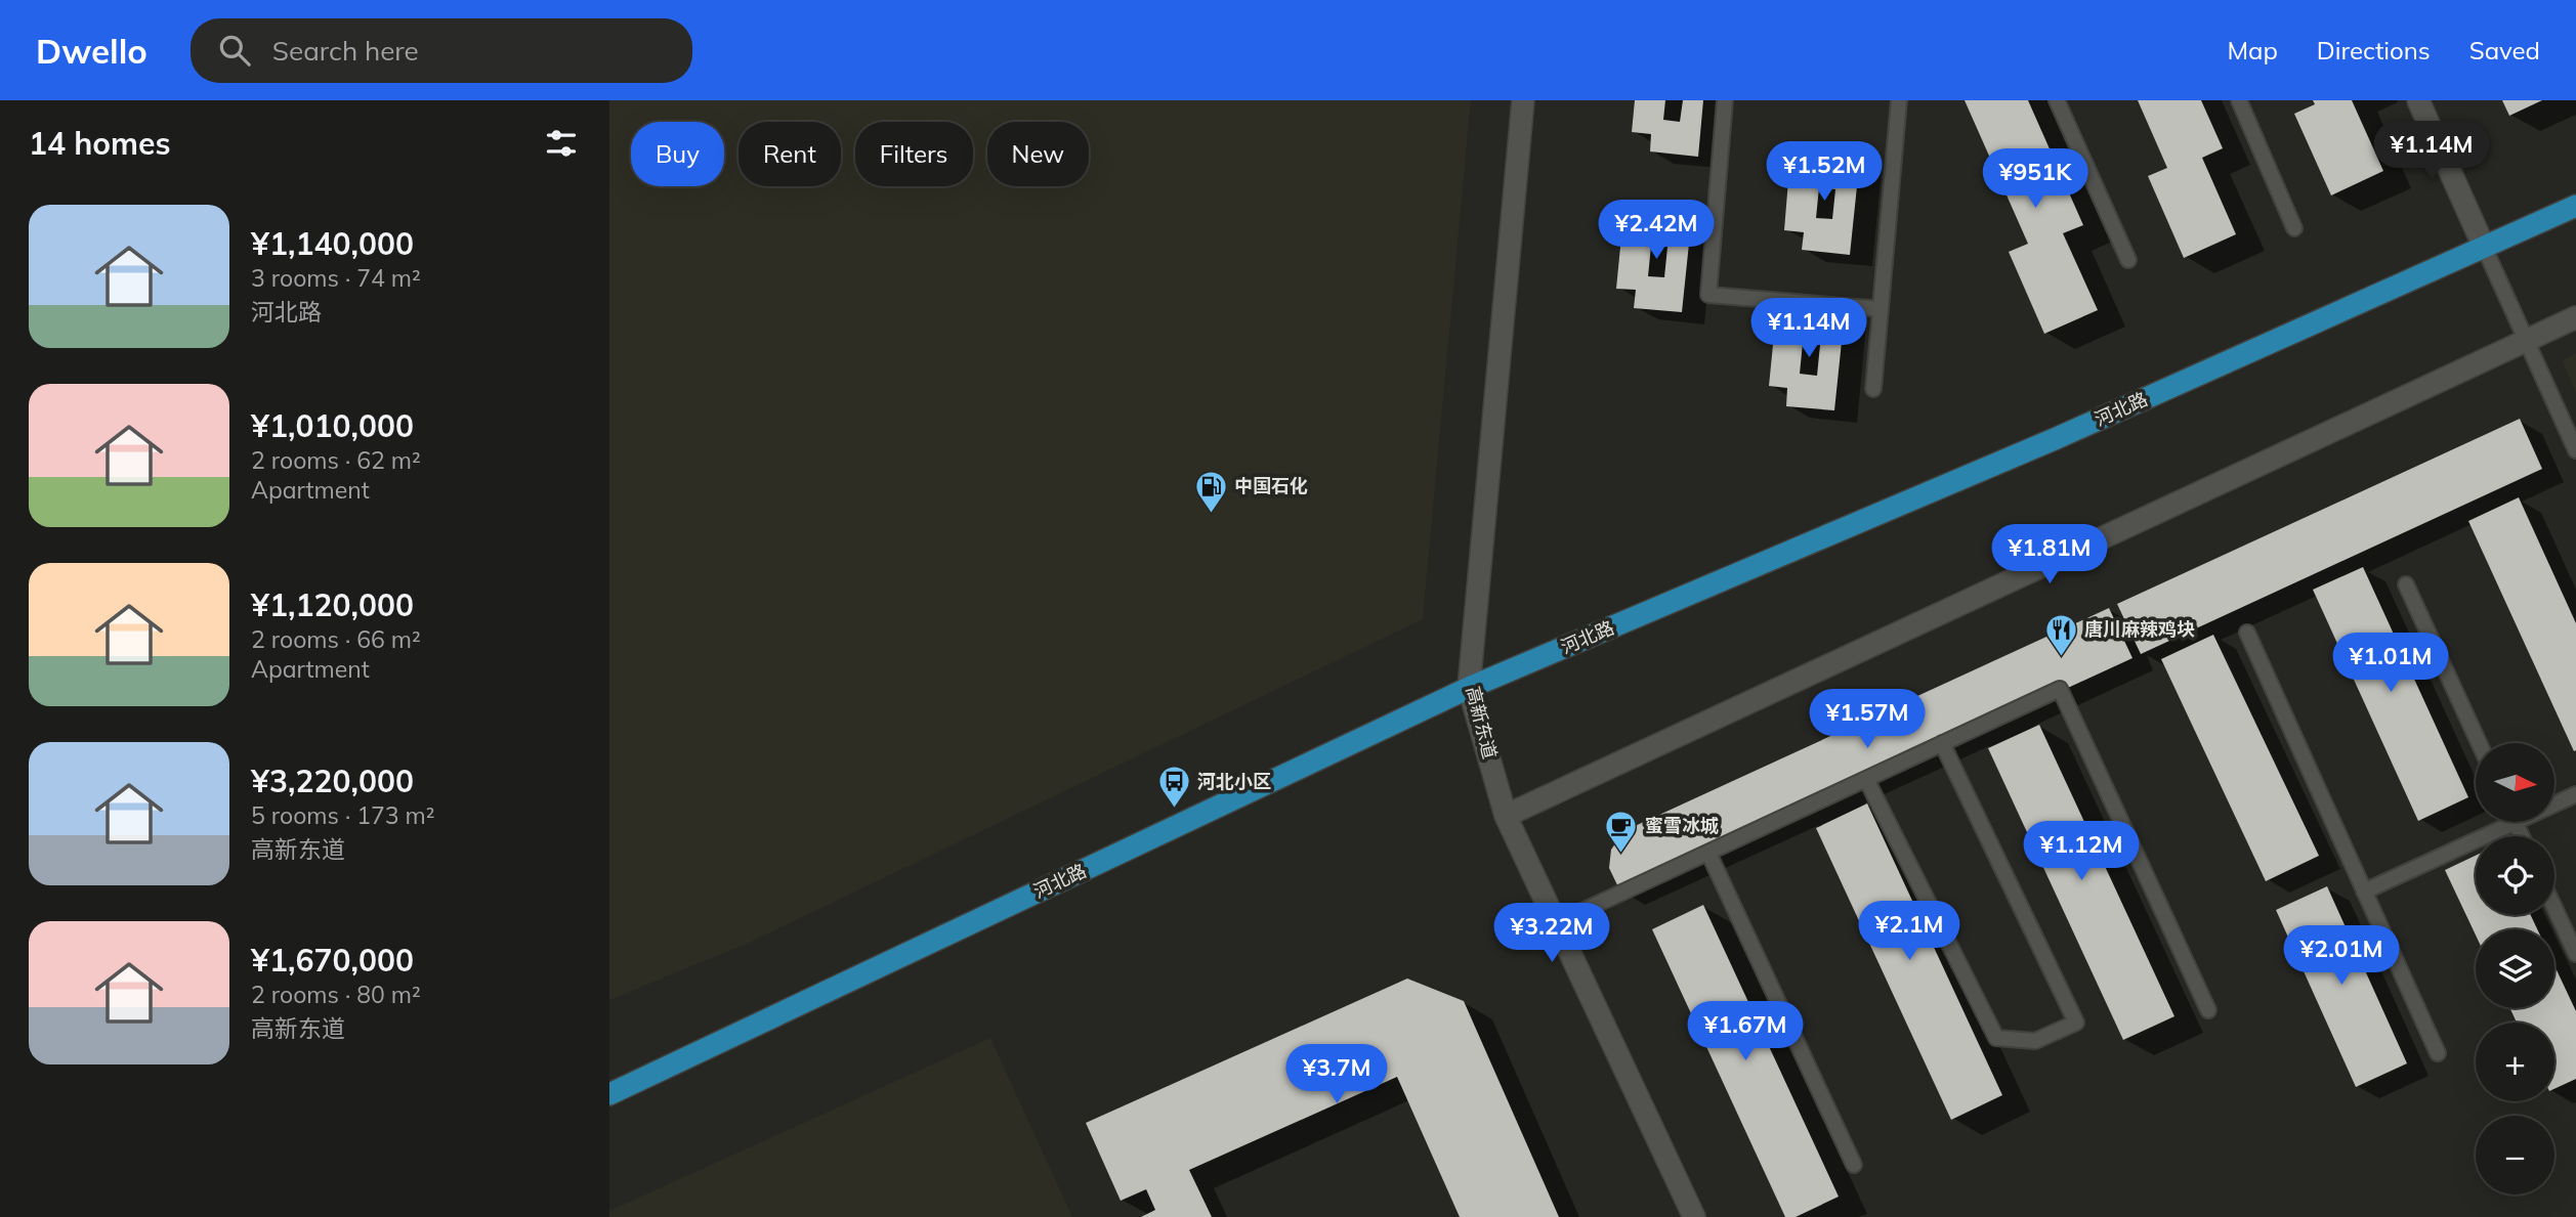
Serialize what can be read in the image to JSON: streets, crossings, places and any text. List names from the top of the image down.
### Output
{
  "streets": {
    "main road": ["河北路"],
    "street": ["高新东道"]
  },
  "crossings": [
    ["河北路", "高新东道"]
  ],
  "places": {
    "fuel station": ["中国石化"],
    "restaurant": ["唐川麻辣鸡块"],
    "bus stop": ["河北小区"],
    "cafe": ["蜜雪冰城"]
  },
  "north": "right",
  "page": {
    "header": "Dwello",
    "search": "Search here",
    "nav": ["Map", "Directions", "Saved"],
    "heading": "14 homes",
    "price": [
      "¥1.14M",
      "¥1.52M",
      "¥951K",
      "¥2.42M",
      "¥1.14M",
      "¥1.81M",
      "¥1.01M",
      "¥1.57M",
      "¥1.12M",
      "¥2.1M",
      "¥3.22M",
      "¥2.01M",
      "¥1.67M",
      "¥3.7M"
    ],
    "chip": [
      "Buy",
      "Rent",
      "Filters",
      "New"
    ],
    "list": [
      {
        "name": "¥1,140,000",
        "note": "3 rooms · 74 m² · 河北路"
      },
      {
        "name": "¥1,010,000",
        "note": "2 rooms · 62 m² · Apartment"
      },
      {
        "name": "¥1,120,000",
        "note": "2 rooms · 66 m² · Apartment"
      },
      {
        "name": "¥3,220,000",
        "note": "5 rooms · 173 m² · 高新东道"
      },
      {
        "name": "¥1,670,000",
        "note": "2 rooms · 80 m² · 高新东道"
      }
    ],
    "map_buttons": ["+", "−"]
  }
}
